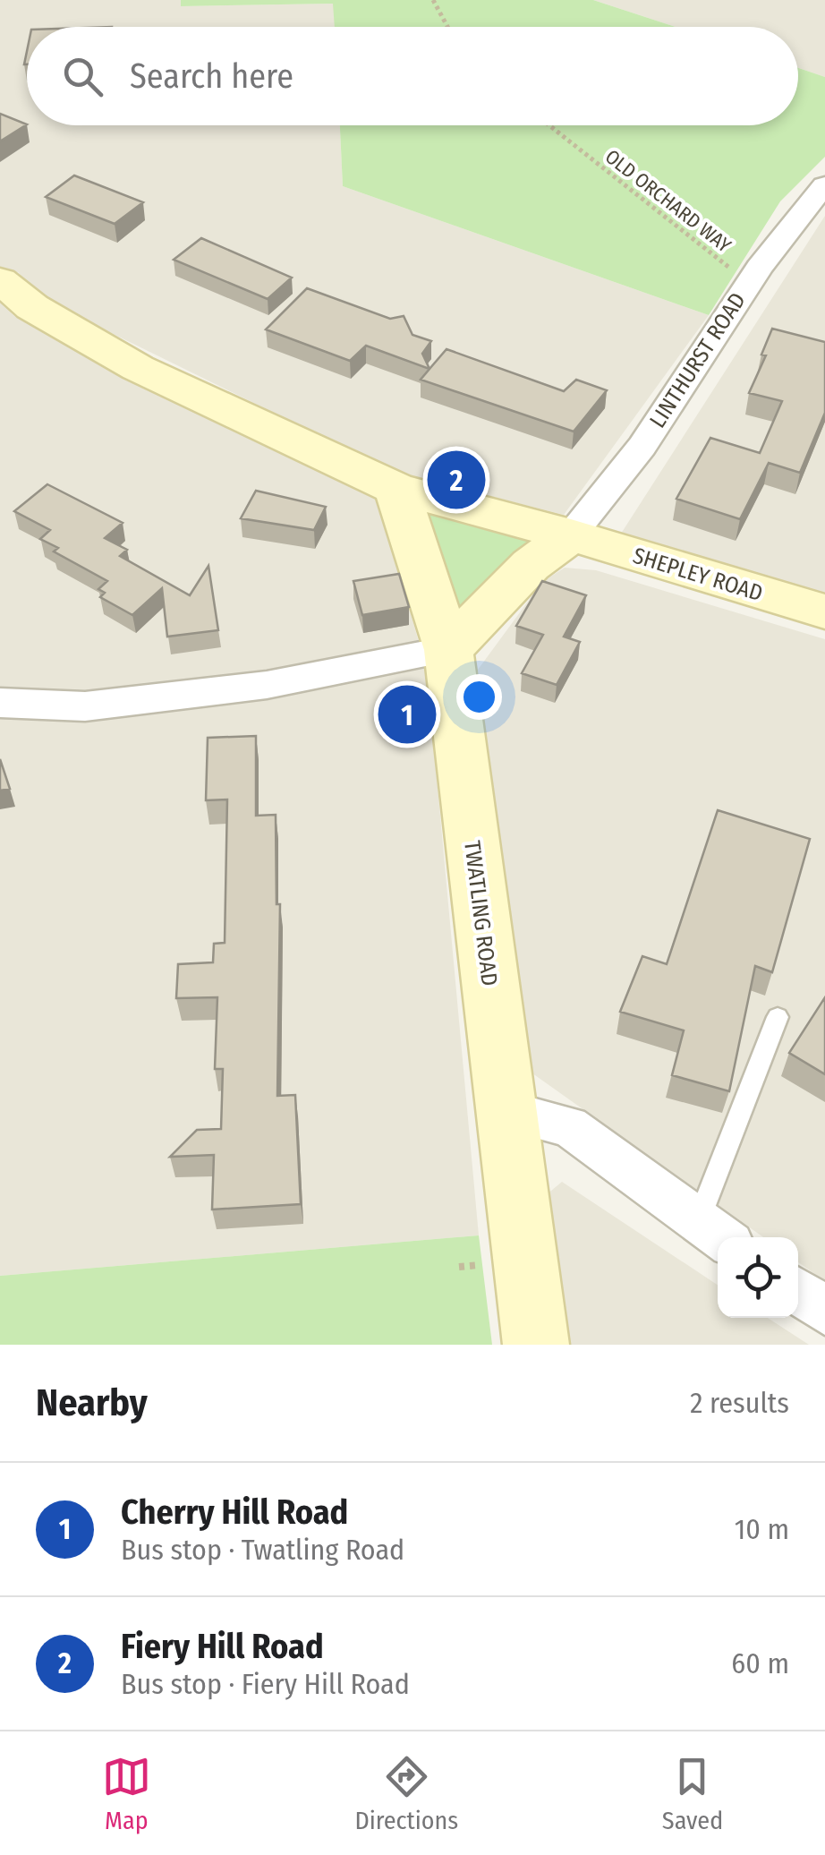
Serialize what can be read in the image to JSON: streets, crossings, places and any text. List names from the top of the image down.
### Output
{
  "streets": {
    "street": ["LINTHURST ROAD", "SHEPLEY ROAD", "TWATLING ROAD"],
    "path": ["OLD ORCHARD WAY"]
  },
  "crossings": [
    ["OLD ORCHARD WAY", "LINTHURST ROAD"],
    ["LINTHURST ROAD", "SHEPLEY ROAD"],
    ["SHEPLEY ROAD", "TWATLING ROAD"]
  ],
  "page": {
    "search": "Search here",
    "pins": ["2", "1"],
    "heading": ["Nearby", "2 results"],
    "list": [
      {
        "mark": "1",
        "name": "Cherry Hill Road",
        "note": "Bus stop · Twatling Road",
        "value": "10 m"
      },
      {
        "mark": "2",
        "name": "Fiery Hill Road",
        "note": "Bus stop · Fiery Hill Road",
        "value": "60 m"
      }
    ],
    "nav": ["Map", "Directions", "Saved"]
  }
}
